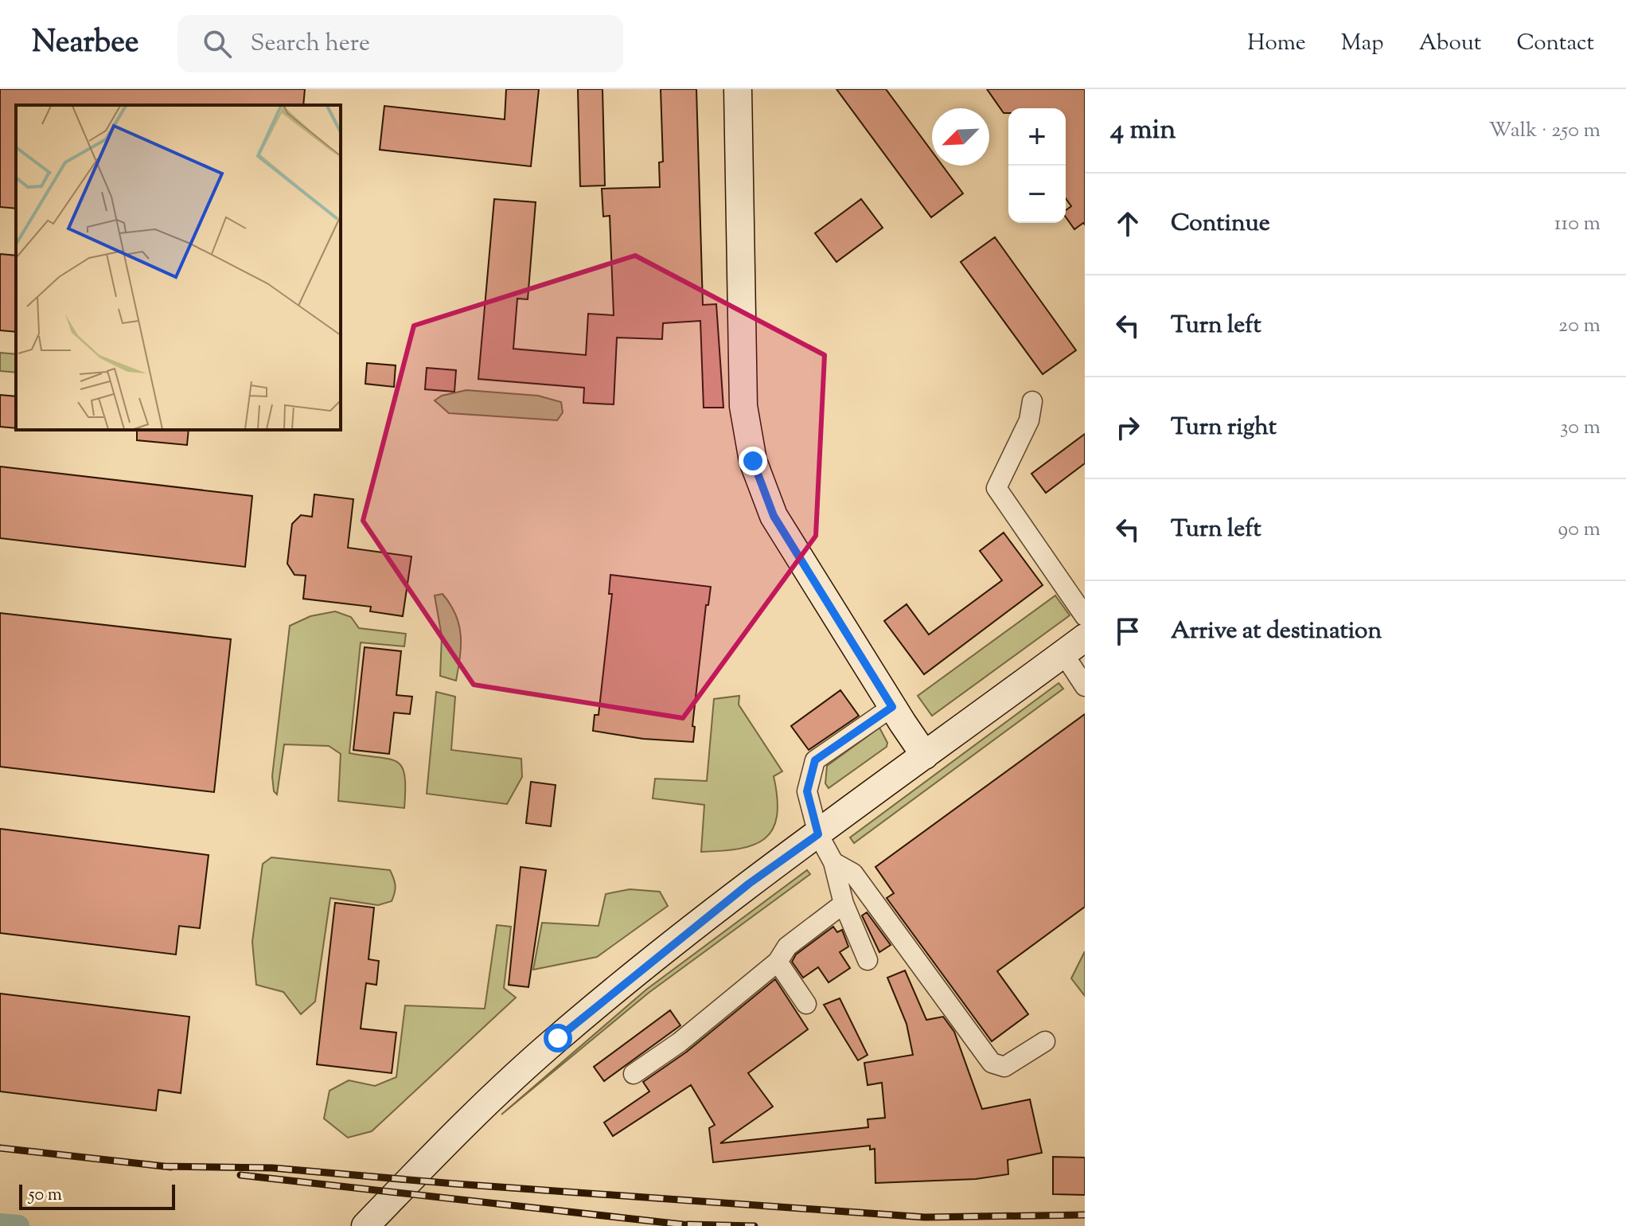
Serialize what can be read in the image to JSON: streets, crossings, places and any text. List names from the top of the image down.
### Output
{
  "scale_bar": "50 m",
  "north": "bottom left",
  "page": {
    "header": "Nearbee",
    "search": "Search here",
    "nav": [
      "Home",
      "Map",
      "About",
      "Contact"
    ],
    "heading": ["4 min", "Walk · 250 m"],
    "map_buttons": ["+", "−"],
    "list": [
      ["Continue", "110 m"],
      ["Turn left", "20 m"],
      ["Turn right", "30 m"],
      ["Turn left", "90 m"],
      "Arrive at destination"
    ],
    "scale": "50 m"
  }
}
